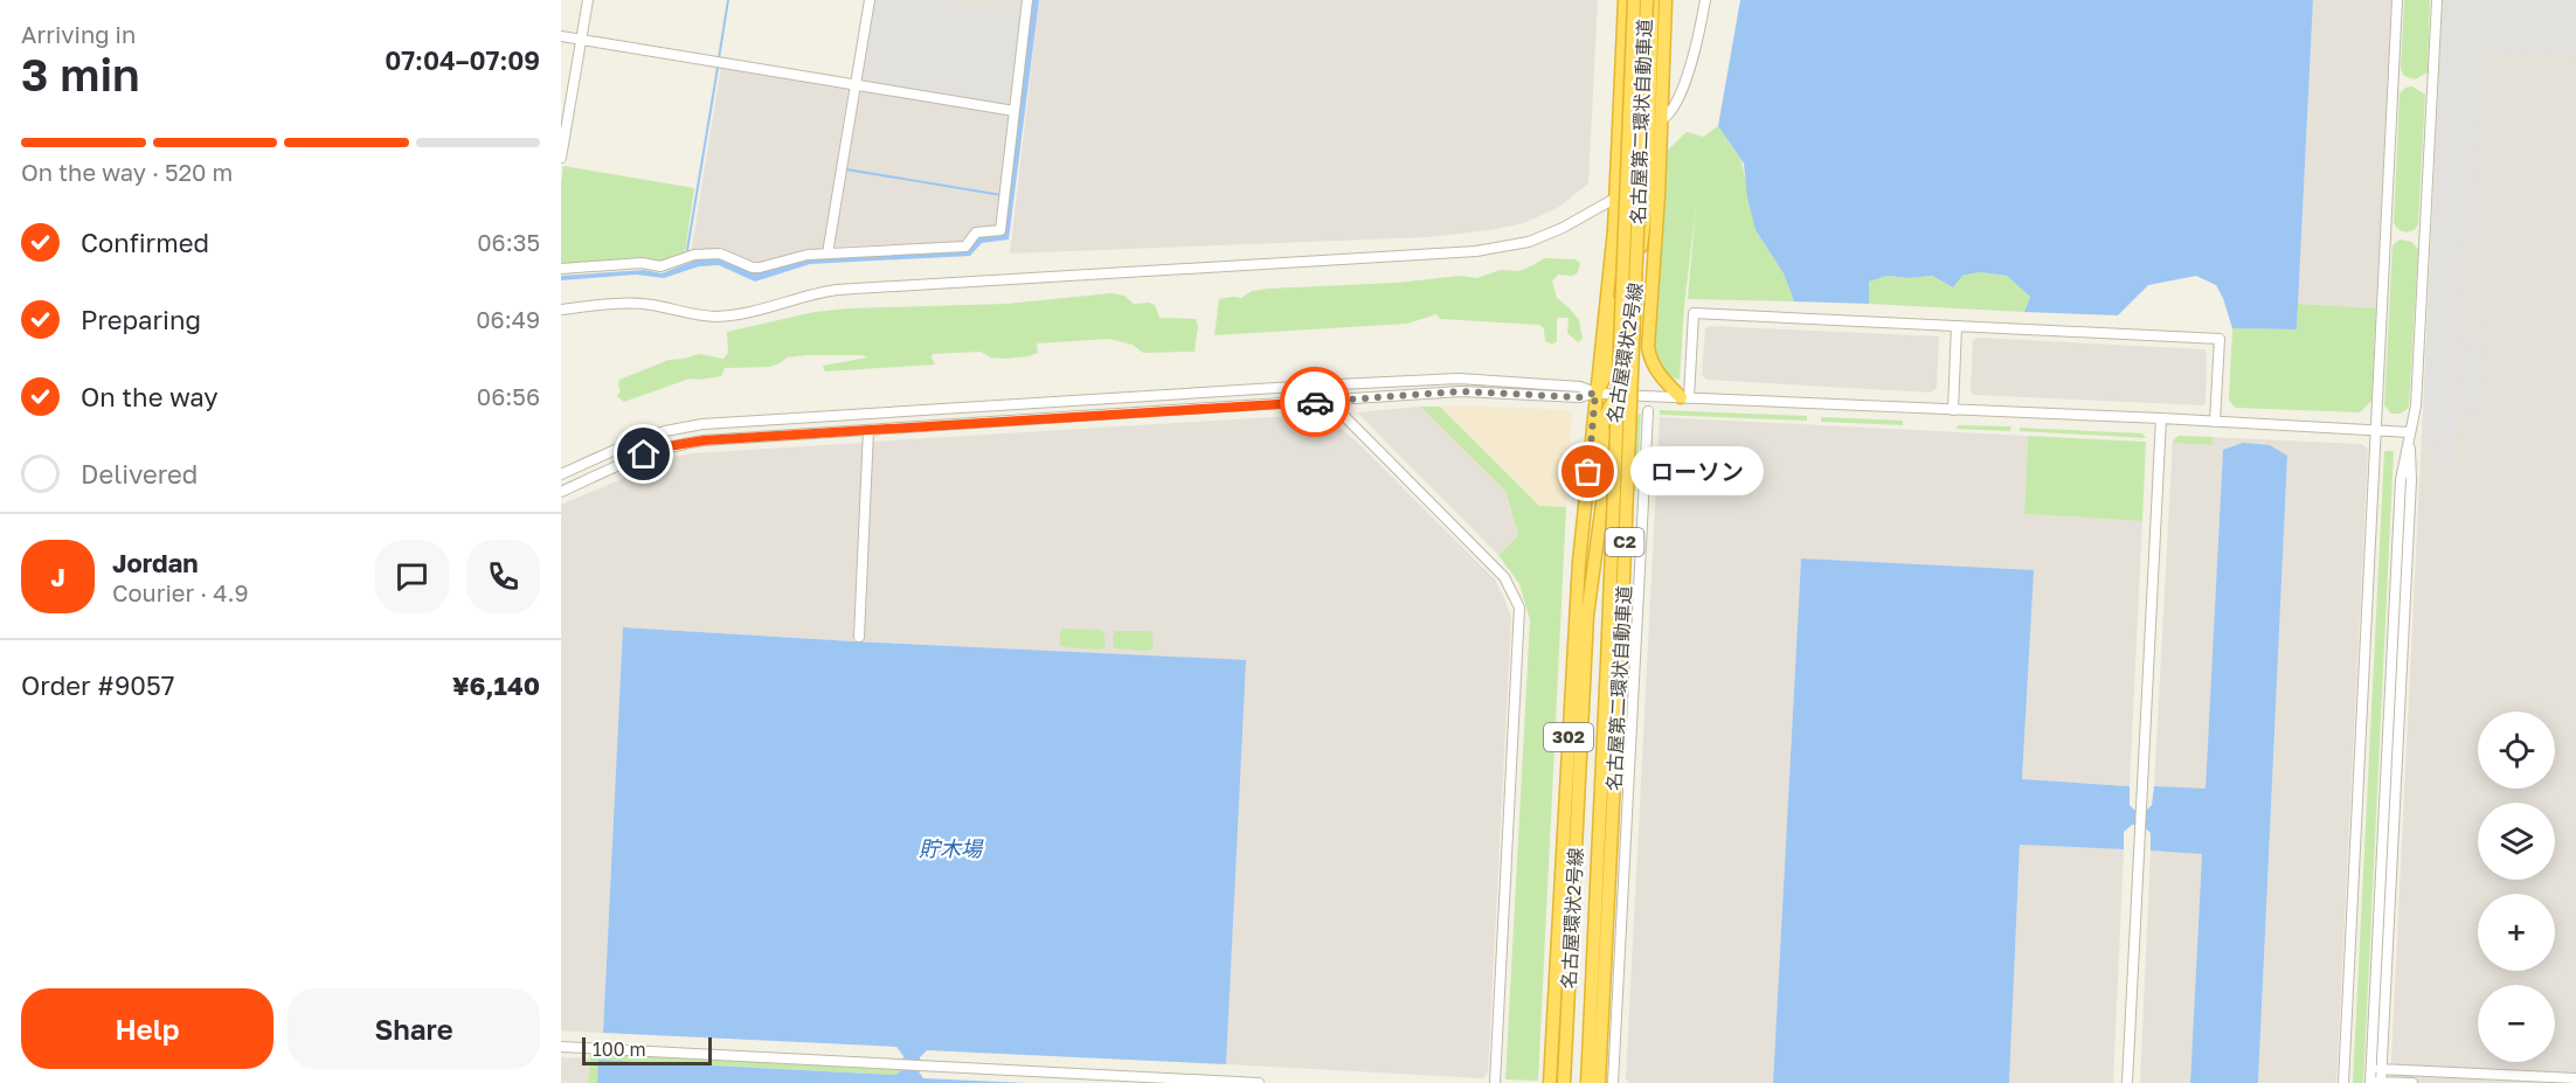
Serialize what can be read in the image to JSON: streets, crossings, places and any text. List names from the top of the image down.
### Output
{
  "streets": {
    "highway": [
      "名古屋第二環状自動車道",
      "名古屋環状2号線",
      "C2",
      "302"
    ]
  },
  "crossings": [
    ["名古屋第二環状自動車道", "名古屋環状2号線"]
  ],
  "water": ["貯木場"],
  "places": ["ローソン"],
  "scale_bar": "100 m",
  "page": {
    "heading": ["3 min", "Arriving in", "07:04–07:09"],
    "panel": [
      "Jordan",
      "Courier · 4.9",
      "Order #9057",
      "¥6,140"
    ],
    "bar": "On the way · 520 m",
    "list": [
      ["Confirmed", "06:35"],
      ["Preparing", "06:49"],
      ["On the way", "06:56"],
      "Delivered"
    ],
    "bubble": "ローソン",
    "round": "J",
    "map_buttons": ["+", "−"],
    "buttons": ["Help", "Share"],
    "scale": "100 m"
  }
}
